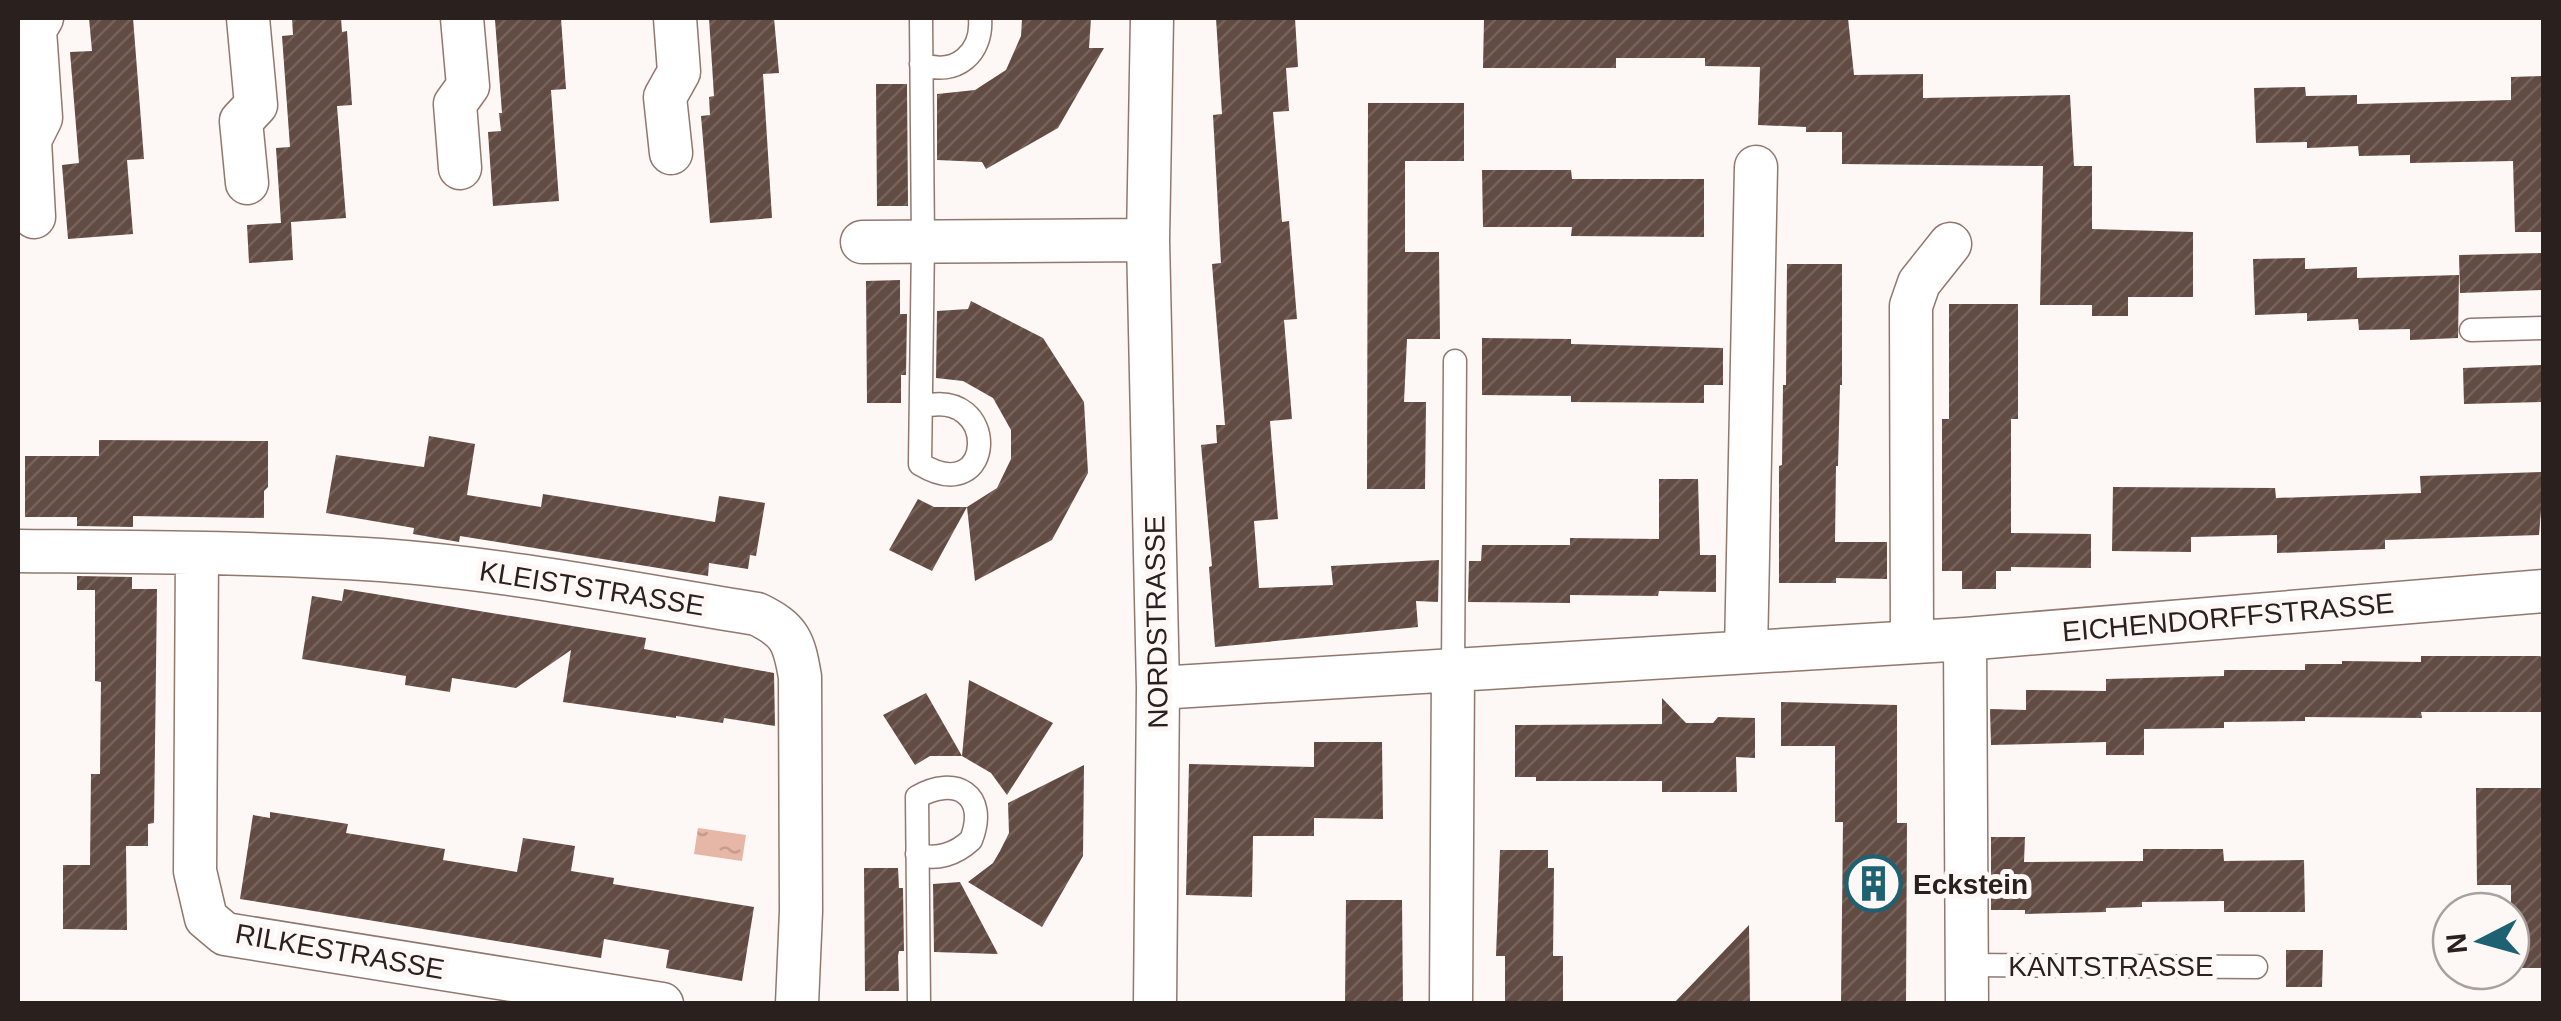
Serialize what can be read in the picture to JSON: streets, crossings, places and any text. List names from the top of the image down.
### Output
{
  "streets": {
    "street": [
      "KLEISTSTRASSE",
      "EICHENDORFFSTRASSE",
      "NORDSTRASSE",
      "RILKESTRASSE",
      "KANTSTRASSE"
    ]
  },
  "crossings": [
    ["KLEISTSTRASSE", "RILKESTRASSE"],
    ["EICHENDORFFSTRASSE", "NORDSTRASSE"],
    ["EICHENDORFFSTRASSE", "KANTSTRASSE"]
  ],
  "places": {
    "building": ["Eckstein"]
  },
  "north": "left"
}
